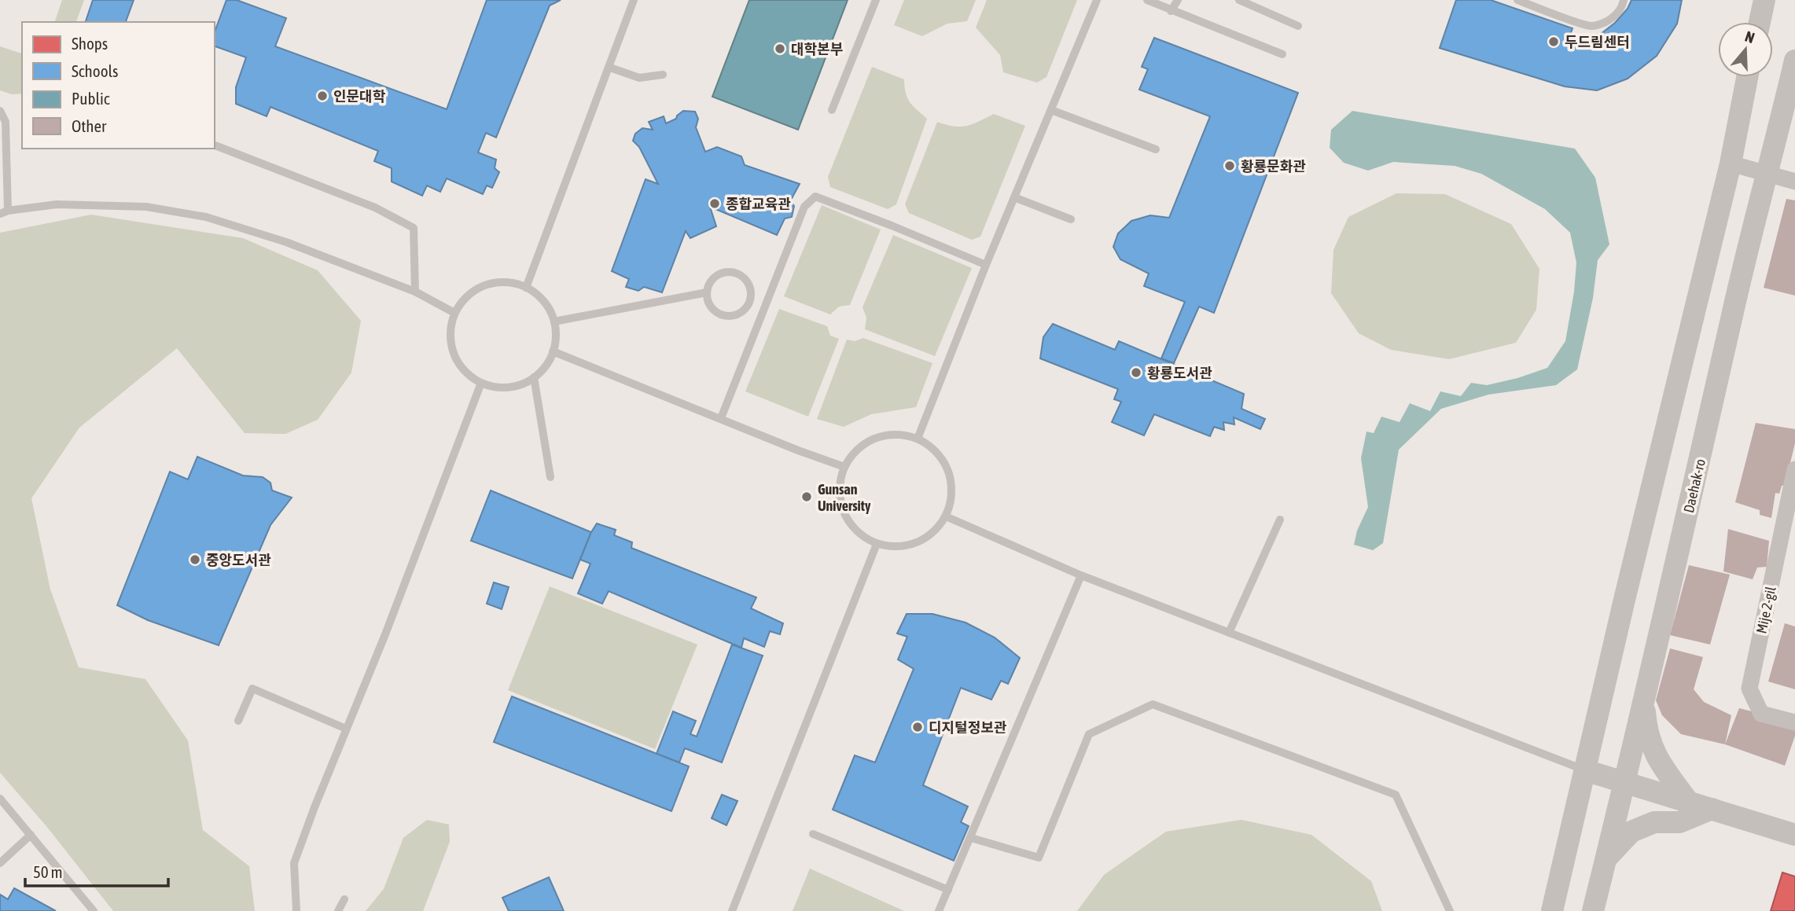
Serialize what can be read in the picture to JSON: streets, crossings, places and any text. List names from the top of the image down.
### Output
{
  "streets": {
    "street": ["Daehak-ro", "Mije 2-gil"]
  },
  "places": [
    "두드림센터",
    "대학본부",
    "인문대학",
    "황룡문화관",
    "종합교육관",
    "황룡도서관",
    "Gunsan University",
    "중앙도서관",
    "디지털정보관"
  ],
  "legend": [
    "Shops",
    "Schools",
    "Public",
    "Other"
  ],
  "scale_bar": "50 m",
  "north": "top"
}
